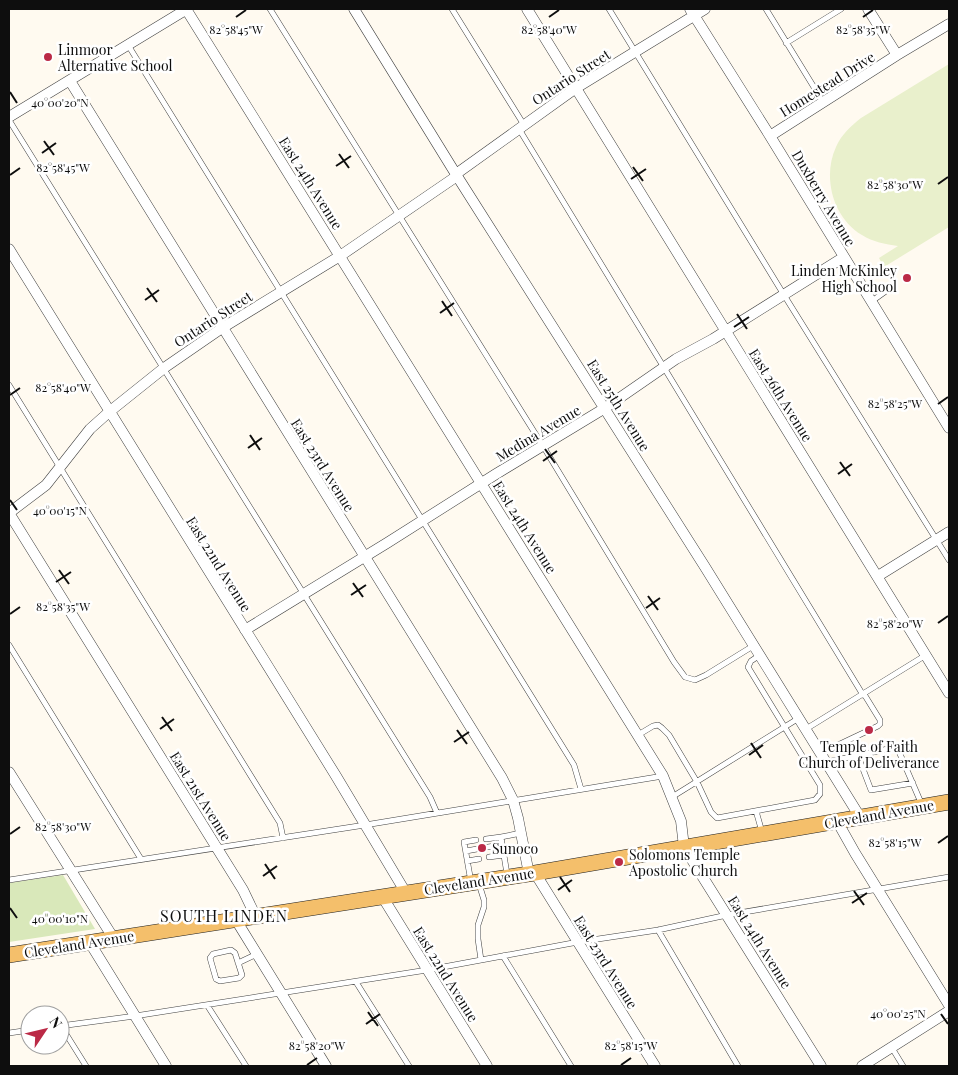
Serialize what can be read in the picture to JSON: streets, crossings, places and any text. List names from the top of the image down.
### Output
{
  "streets": {
    "main road": ["Cleveland Avenue"],
    "street": [
      "Ontario Street",
      "Homestead Drive",
      "East 24th Avenue",
      "Duxberry Avenue",
      "East 26th Avenue",
      "East 25th Avenue",
      "Medina Avenue",
      "East 23rd Avenue",
      "East 22nd Avenue",
      "East 21st Avenue"
    ]
  },
  "crossings": [
    ["Ontario Street", "East 24th Avenue"],
    ["Ontario Street", "Duxberry Avenue"],
    ["Ontario Street", "East 26th Avenue"],
    ["Ontario Street", "East 25th Avenue"],
    ["Ontario Street", "East 23rd Avenue"],
    ["Ontario Street", "East 22nd Avenue"],
    ["Ontario Street", "East 21st Avenue"],
    ["Homestead Drive", "Duxberry Avenue"],
    ["East 24th Avenue", "Medina Avenue"],
    ["East 24th Avenue", "Cleveland Avenue"],
    ["Duxberry Avenue", "Medina Avenue"],
    ["East 26th Avenue", "Medina Avenue"],
    ["East 25th Avenue", "Medina Avenue"],
    ["East 25th Avenue", "Cleveland Avenue"],
    ["Medina Avenue", "East 23rd Avenue"],
    ["Medina Avenue", "East 22nd Avenue"],
    ["East 23rd Avenue", "Cleveland Avenue"],
    ["East 22nd Avenue", "Cleveland Avenue"],
    ["East 21st Avenue", "Cleveland Avenue"]
  ],
  "districts": ["SOUTH LINDEN"],
  "places": [
    "Linmoor Alternative School",
    "Linden McKinley High School",
    "Temple of Faith Church of Deliverance",
    "Sunoco",
    "Solomons Temple Apostolic Church"
  ],
  "north": "top right",
  "coordinates": [
    "82°58'45\"W",
    "82°58'40\"W",
    "82°58'35\"W",
    "40°00'20\"N",
    "82°58'30\"W",
    "82°58'25\"W",
    "40°00'15\"N",
    "82°58'20\"W",
    "82°58'15\"W",
    "40°00'10\"N",
    "40°00'25\"N"
  ]
}
